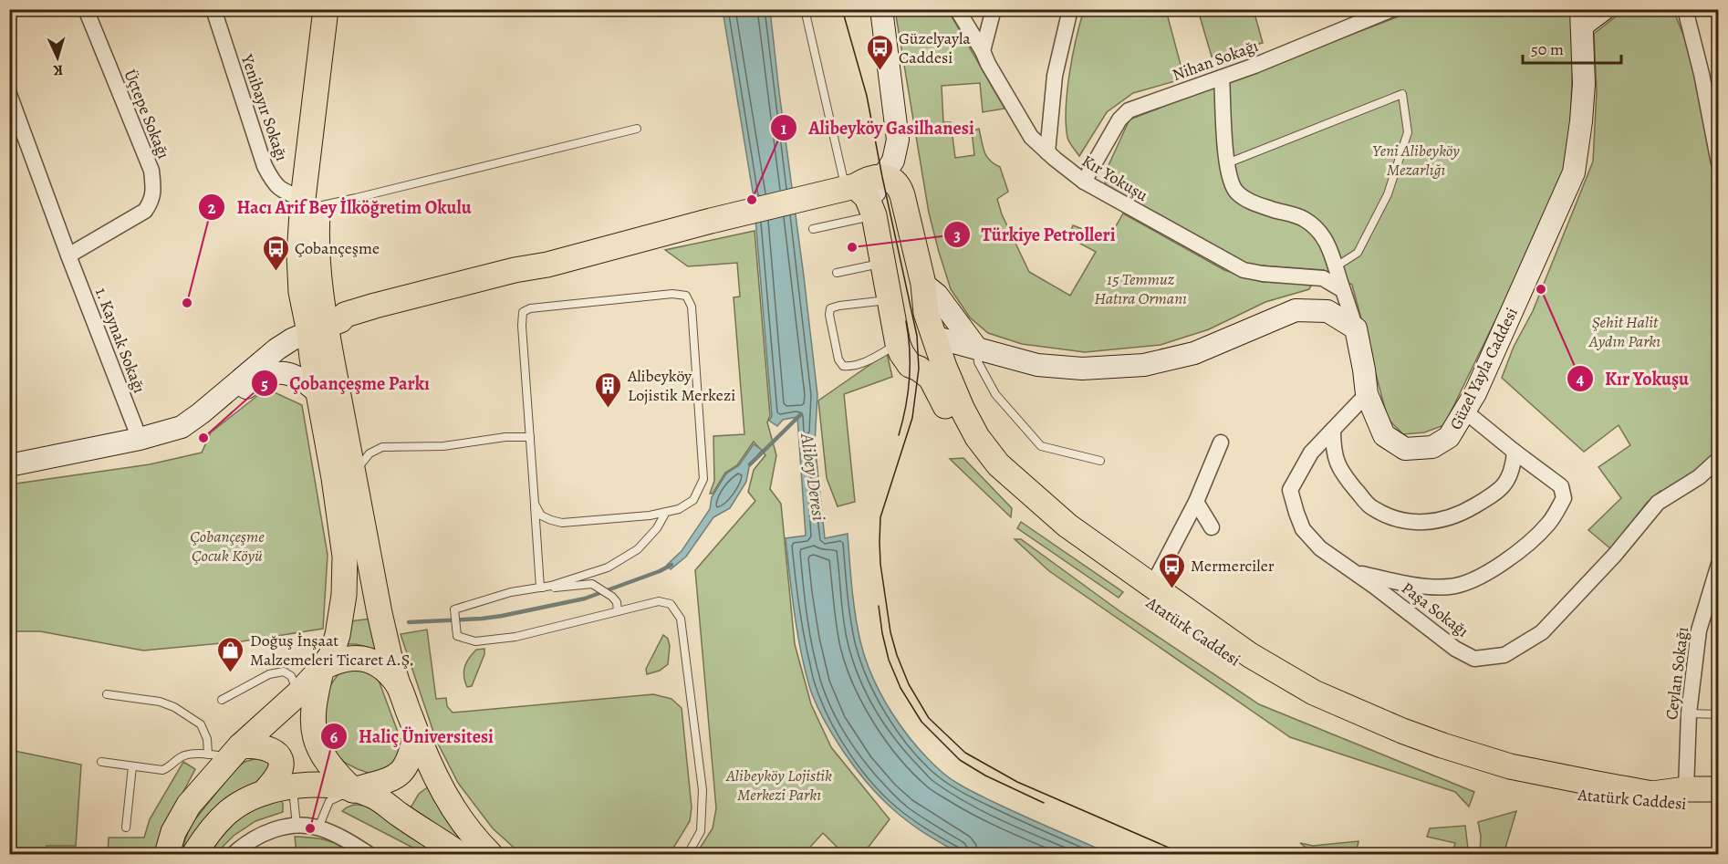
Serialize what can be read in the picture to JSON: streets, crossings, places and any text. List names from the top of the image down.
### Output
{
  "streets": {
    "main road": ["Güzel Yayla Caddesi", "Atatürk Caddesi"],
    "street": [
      "Nihan Sokağı",
      "Yenibayır Sokağı",
      "Üçtepe Sokağı",
      "Kır Yokuşu",
      "1. Kaynak Sokağı",
      "Paşa Sokağı",
      "Ceylan Sokağı"
    ]
  },
  "crossings": [
    ["Nihan Sokağı", "Kır Yokuşu"],
    ["Üçtepe Sokağı", "1. Kaynak Sokağı"],
    ["Güzel Yayla Caddesi", "Paşa Sokağı"],
    ["Atatürk Caddesi", "Ceylan Sokağı"]
  ],
  "water": ["Alibey Deresi"],
  "parks": [
    "Yeni Alibeyköy Mezarlığı",
    "15 Temmuz Hatıra Ormanı",
    "Şehit Halit Aydın Parkı",
    "Çobançeşme Çocuk Köyü",
    "Alibeyköy Lojistik Merkezi Parkı"
  ],
  "places": {
    "bus stop": ["Güzelyayla Caddesi", "Çobançeşme", "Mermerciler"],
    "other": [
      "Alibeyköy Gasilhanesi",
      "Türkiye Petrolleri",
      "Kır Yokuşu",
      "Hacı Arif Bey İlköğretim Okulu",
      "Çobançeşme Parkı",
      "Haliç Üniversitesi"
    ],
    "building": ["Alibeyköy Lojistik Merkezi"],
    "shop": ["Doğuş İnşaat Malzemeleri Ticaret A.Ş."]
  },
  "scale_bar": "50 m",
  "north": "bottom"
}
